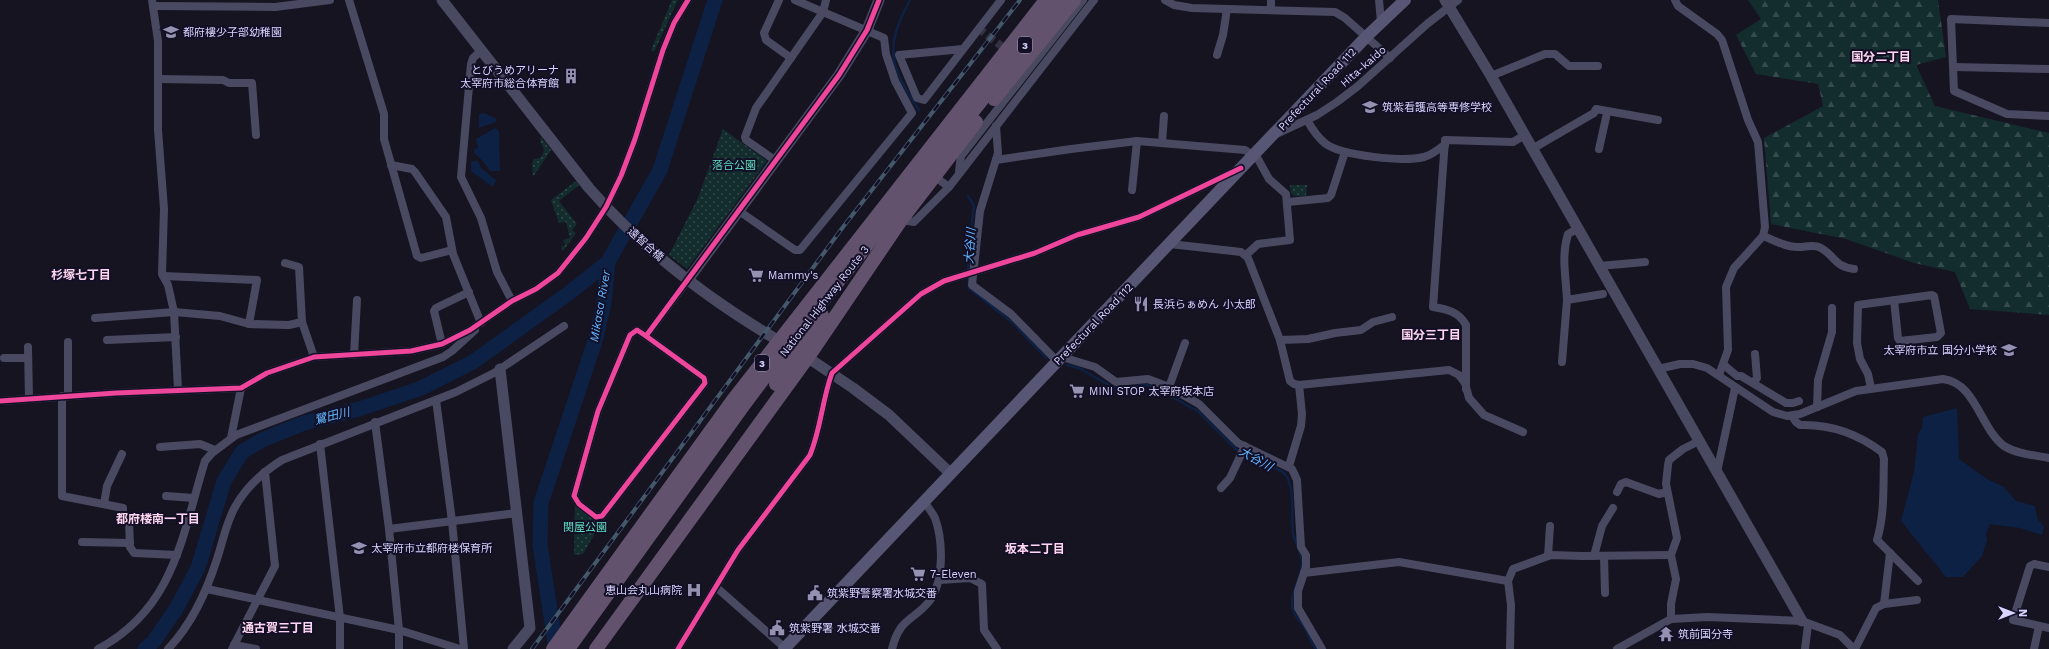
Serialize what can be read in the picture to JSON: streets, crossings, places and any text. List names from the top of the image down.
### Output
{
  "streets": {
    "highway": ["3", "National Highway Route 3"],
    "main road": ["Prefectural Road 112"],
    "street": ["Hita-kaido", "遠智合橋"]
  },
  "crossings": [
    ["3", "遠智合橋"],
    ["Hita-kaido", "Prefectural Road 112"],
    ["Prefectural Road 112", "遠智合橋"]
  ],
  "districts": [
    "国分二丁目",
    "杉塚七丁目",
    "国分三丁目",
    "都府楼南一丁目",
    "坂本二丁目",
    "通古賀三丁目"
  ],
  "water": ["大谷川", "Mikasa River", "鷺田川"],
  "parks": ["落合公園", "関屋公園"],
  "places": {
    "school or university": [
      "都府樓少子部幼稚園",
      "筑紫看護高等専修学校",
      "太宰府市立 国分小学校",
      "太宰府市立都府楼保育所"
    ],
    "building": ["とびうめアリーナ 太宰府市総合体育館"],
    "supermarket": ["Mammy's", "MINI STOP 太宰府坂本店", "7-Eleven"],
    "restaurant": ["長浜らぁめん 小太郎"],
    "hospital": ["恵山会丸山病院"],
    "public building": ["筑紫野警察署水城交番", "筑紫野署 水城交番"],
    "temple": ["筑前国分寺"]
  },
  "north": "right"
}
